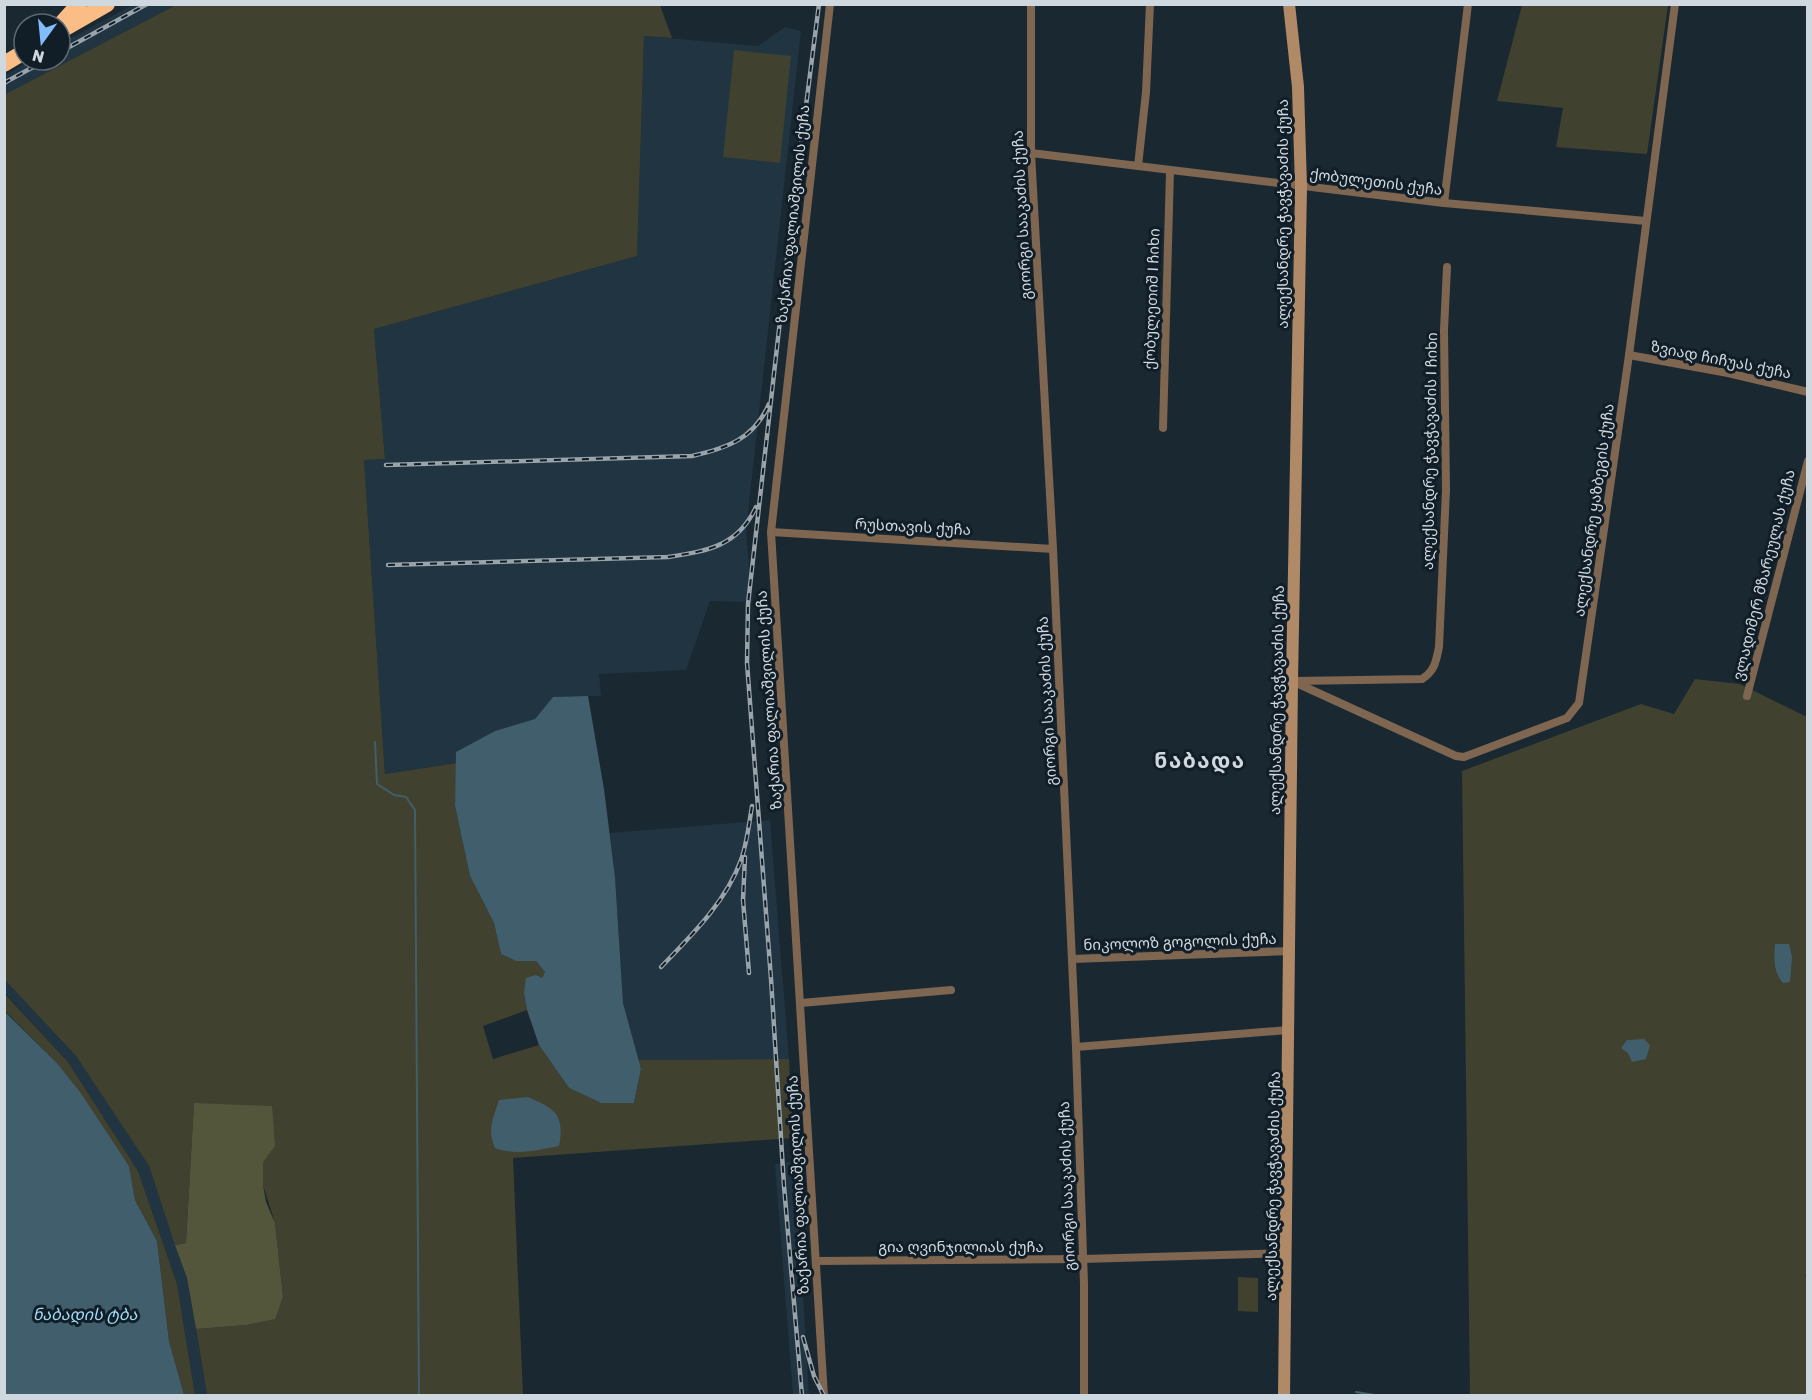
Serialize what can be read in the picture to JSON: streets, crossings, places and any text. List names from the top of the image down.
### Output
{
  "streets": {
    "street": [
      "ქობულეთის ქუჩა",
      "ზაქარია ფალიაშვილის ქუჩა",
      "ალექსანდრე ჭავჭავაძის ქუჩა",
      "გიორგი სააკაძის ქუჩა",
      "ქობულეთიშ I ჩიხი",
      "ზვიად ჩიჩუას ქუჩა",
      "ალექსანდრე ჭავჭავაძის I ჩიხი",
      "ალექსანდრე ყაზბეგის ქუჩა",
      "რუსთავის ქუჩა",
      "ვლადიმერ მზარეულას ქუჩა",
      "ნიკოლოზ გოგოლის ქუჩა",
      "გია ღვინჯილიას ქუჩა"
    ]
  },
  "crossings": [
    ["ქობულეთის ქუჩა", "ალექსანდრე ჭავჭავაძის ქუჩა"],
    ["ქობულეთის ქუჩა", "გიორგი სააკაძის ქუჩა"],
    ["ქობულეთის ქუჩა", "ქობულეთიშ I ჩიხი"],
    ["ქობულეთის ქუჩა", "ალექსანდრე ყაზბეგის ქუჩა"],
    ["ზაქარია ფალიაშვილის ქუჩა", "რუსთავის ქუჩა"],
    ["ზაქარია ფალიაშვილის ქუჩა", "გია ღვინჯილიას ქუჩა"],
    ["ალექსანდრე ჭავჭავაძის ქუჩა", "ალექსანდრე ჭავჭავაძის I ჩიხი"],
    ["ალექსანდრე ჭავჭავაძის ქუჩა", "ალექსანდრე ყაზბეგის ქუჩა"],
    ["ალექსანდრე ჭავჭავაძის ქუჩა", "ნიკოლოზ გოგოლის ქუჩა"],
    ["ალექსანდრე ჭავჭავაძის ქუჩა", "გია ღვინჯილიას ქუჩა"],
    ["გიორგი სააკაძის ქუჩა", "რუსთავის ქუჩა"],
    ["გიორგი სააკაძის ქუჩა", "ნიკოლოზ გოგოლის ქუჩა"],
    ["გიორგი სააკაძის ქუჩა", "გია ღვინჯილიას ქუჩა"],
    ["ზვიად ჩიჩუას ქუჩა", "ალექსანდრე ყაზბეგის ქუჩა"],
    ["ალექსანდრე ჭავჭავაძის I ჩიხი", "ალექსანდრე ყაზბეგის ქუჩა"]
  ],
  "districts": ["ნაბადა"],
  "water": ["ნაბადის ტბა"],
  "north": "bottom"
}
